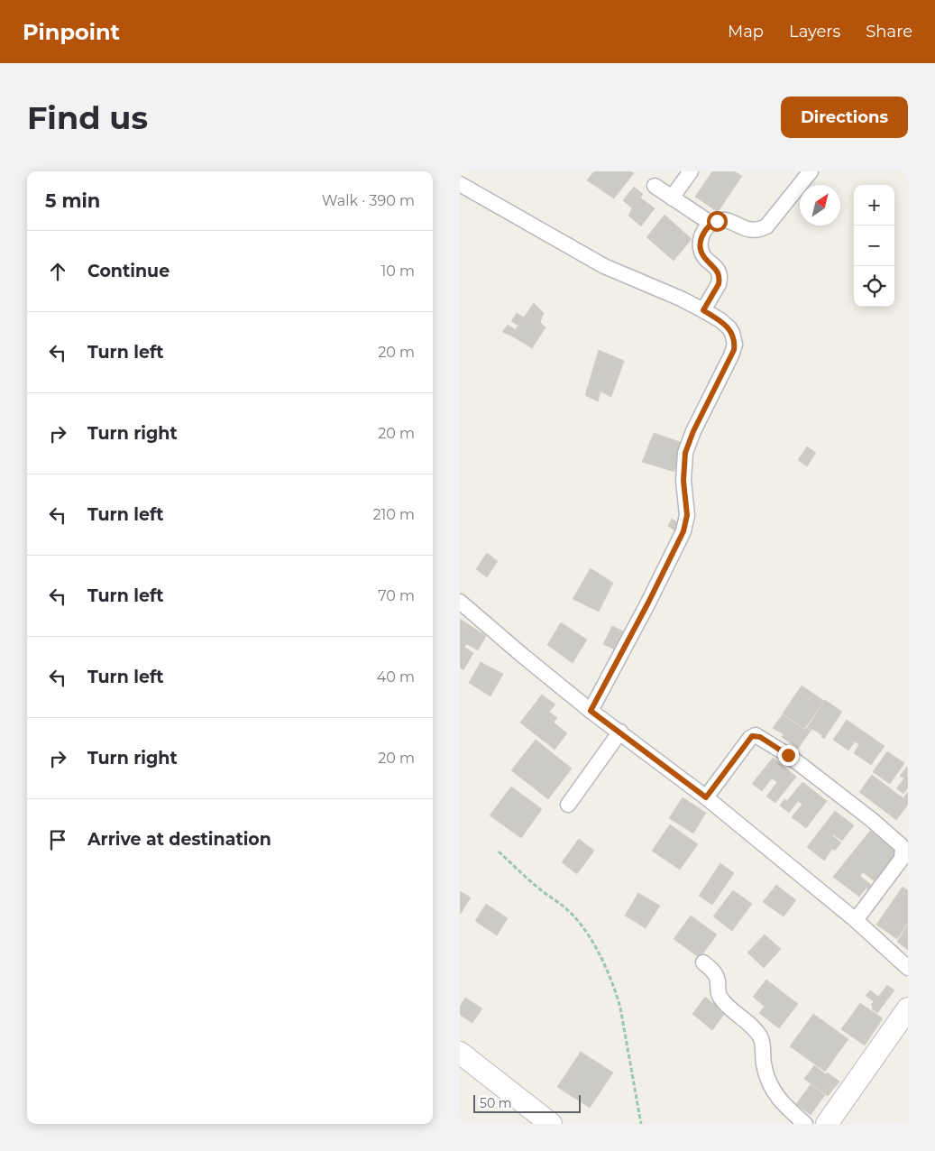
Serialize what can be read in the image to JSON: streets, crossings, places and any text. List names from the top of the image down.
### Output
{
  "scale_bar": "50 m",
  "north": "top right",
  "page": {
    "header": "Pinpoint",
    "nav": ["Map", "Layers", "Share"],
    "buttons": "Directions",
    "title": "Find us",
    "heading": ["5 min", "Walk · 390 m"],
    "map_buttons": ["+", "−"],
    "list": [
      ["Continue", "10 m"],
      ["Turn left", "20 m"],
      ["Turn right", "20 m"],
      ["Turn left", "210 m"],
      ["Turn left", "70 m"],
      ["Turn left", "40 m"],
      ["Turn right", "20 m"],
      "Arrive at destination"
    ],
    "scale": "50 m"
  }
}
